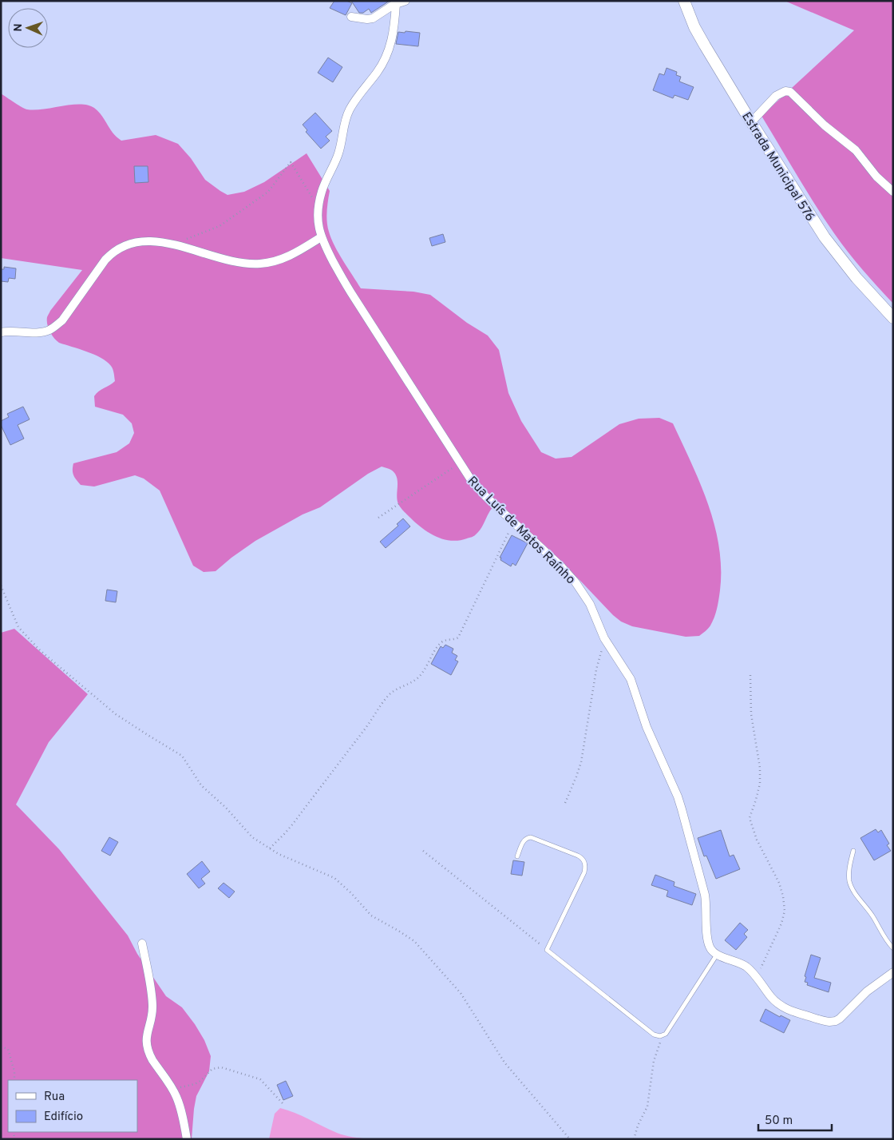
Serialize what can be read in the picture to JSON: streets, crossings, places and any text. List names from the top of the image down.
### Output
{
  "streets": {
    "main road": ["Estrada Municipal 576"],
    "street": ["Rua Luís de Matos Raínho"]
  },
  "legend": ["Rua", "Edifício"],
  "scale_bar": "50 m",
  "north": "left"
}
